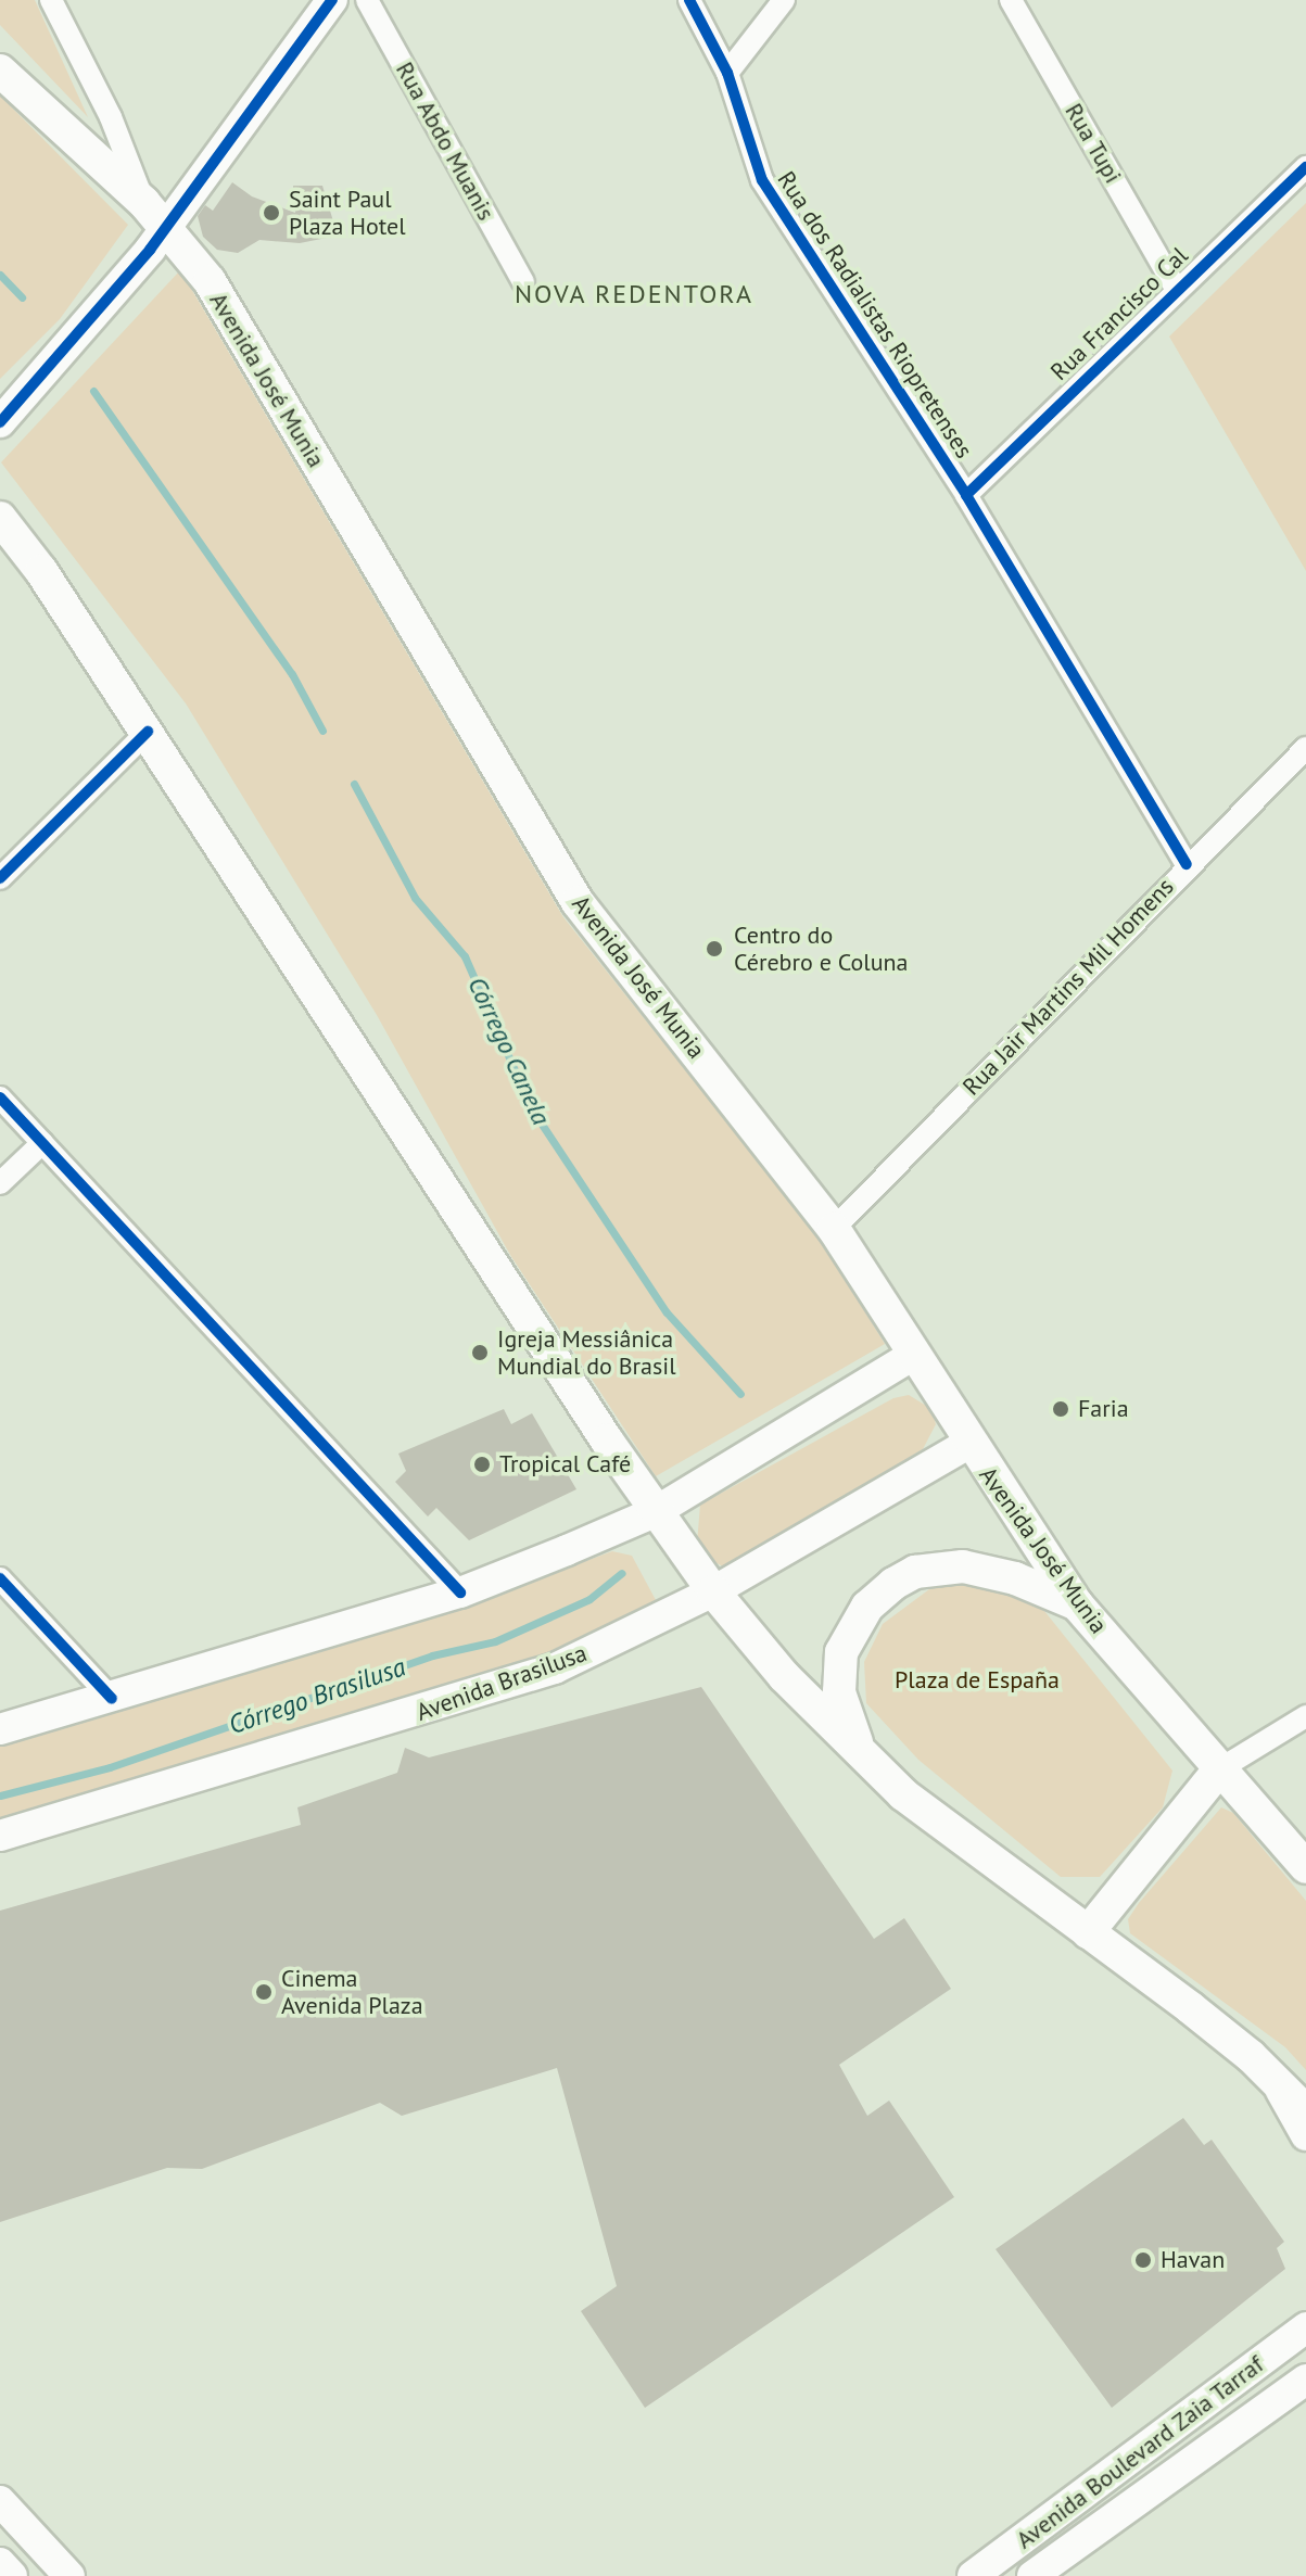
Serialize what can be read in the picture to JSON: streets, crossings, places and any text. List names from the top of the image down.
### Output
{
  "streets": {
    "main road": ["Avenida José Munia", "Avenida Brasilusa", "Avenida Boulevard Zaia Tarraf"],
    "street": [
      "Rua Abdo Muanis",
      "Rua Tupi",
      "Rua Francisco Cal",
      "Rua dos Radialistas Riopretenses",
      "Rua Jair Martins Mil Homens"
    ]
  },
  "crossings": [
    ["Rua Tupi", "Rua Francisco Cal"],
    ["Rua Francisco Cal", "Rua dos Radialistas Riopretenses"],
    ["Rua dos Radialistas Riopretenses", "Rua Jair Martins Mil Homens"],
    ["Avenida José Munia", "Rua Jair Martins Mil Homens"],
    ["Avenida José Munia", "Avenida Brasilusa"]
  ],
  "districts": ["NOVA REDENTORA"],
  "water": ["Córrego Canela", "Córrego Brasilusa"],
  "parks": ["Plaza de España"],
  "places": [
    "Saint Paul Plaza Hotel",
    "Centro do Cérebro e Coluna",
    "Igreja Messiânica Mundial do Brasil",
    "Faria",
    "Tropical Café",
    "Cinema Avenida Plaza",
    "Havan"
  ]
}
